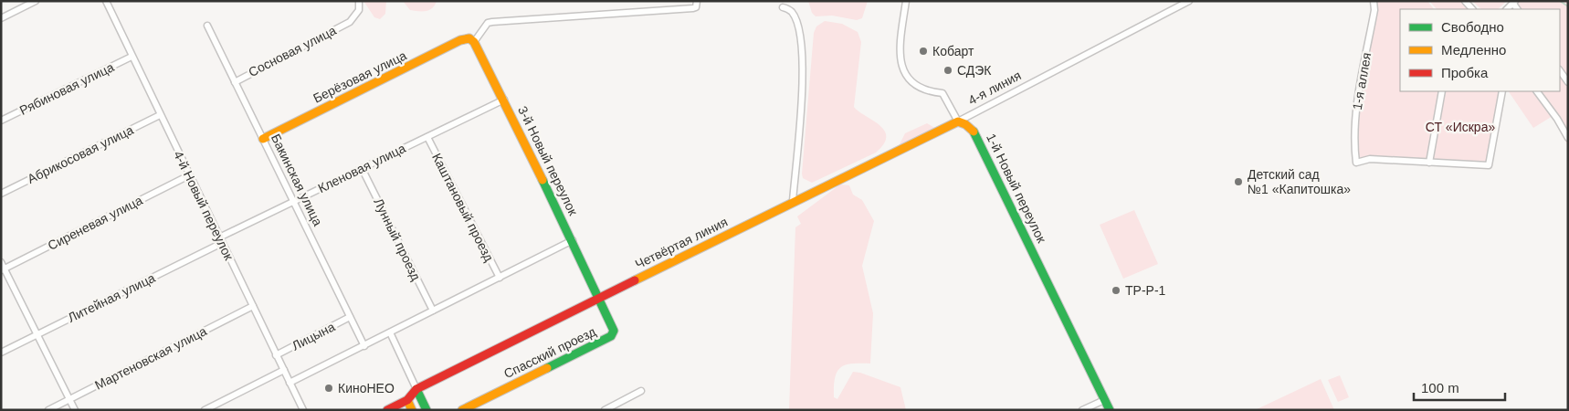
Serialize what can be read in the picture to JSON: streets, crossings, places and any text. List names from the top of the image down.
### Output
{
  "streets": {
    "street": [
      "Сосновая улица",
      "Берёзовая улица",
      "1-я аллея",
      "4-я линия",
      "Рябиновая улица",
      "Абрикосовая улица",
      "3-й Новый переулок",
      "Кленовая улица",
      "Бакинская улица",
      "1-й Новый переулок",
      "4-й Новый переулок",
      "Каштановый проезд",
      "Сиреневая улица",
      "Лунный проезд",
      "Четвёртая линия",
      "Литейная улица",
      "Лицына",
      "Спасский проезд",
      "Мартеновская улица"
    ]
  },
  "crossings": [
    ["Сосновая улица", "Бакинская улица"],
    ["Берёзовая улица", "3-й Новый переулок"],
    ["Берёзовая улица", "Бакинская улица"],
    ["4-я линия", "1-й Новый переулок"],
    ["4-я линия", "Четвёртая линия"],
    ["Рябиновая улица", "4-й Новый переулок"],
    ["Абрикосовая улица", "4-й Новый переулок"],
    ["3-й Новый переулок", "Кленовая улица"],
    ["3-й Новый переулок", "Четвёртая линия"],
    ["3-й Новый переулок", "Спасский проезд"],
    ["Кленовая улица", "Бакинская улица"],
    ["Кленовая улица", "4-й Новый переулок"],
    ["Кленовая улица", "Каштановый проезд"],
    ["Кленовая улица", "Лунный проезд"],
    ["Кленовая улица", "Литейная улица"],
    ["Бакинская улица", "Лицына"],
    ["1-й Новый переулок", "Четвёртая линия"],
    ["4-й Новый переулок", "Сиреневая улица"],
    ["4-й Новый переулок", "Литейная улица"],
    ["4-й Новый переулок", "Лицына"],
    ["4-й Новый переулок", "Мартеновская улица"],
    ["Четвёртая линия", "Спасский проезд"]
  ],
  "parks": ["СТ «Искра»"],
  "places": [
    "Кобарт",
    "СДЭК",
    "Детский сад №1 «Капитошка»",
    "ТР-Р-1",
    "КиноНЕО"
  ],
  "legend": ["Свободно", "Медленно", "Пробка"],
  "scale_bar": "100 m"
}
